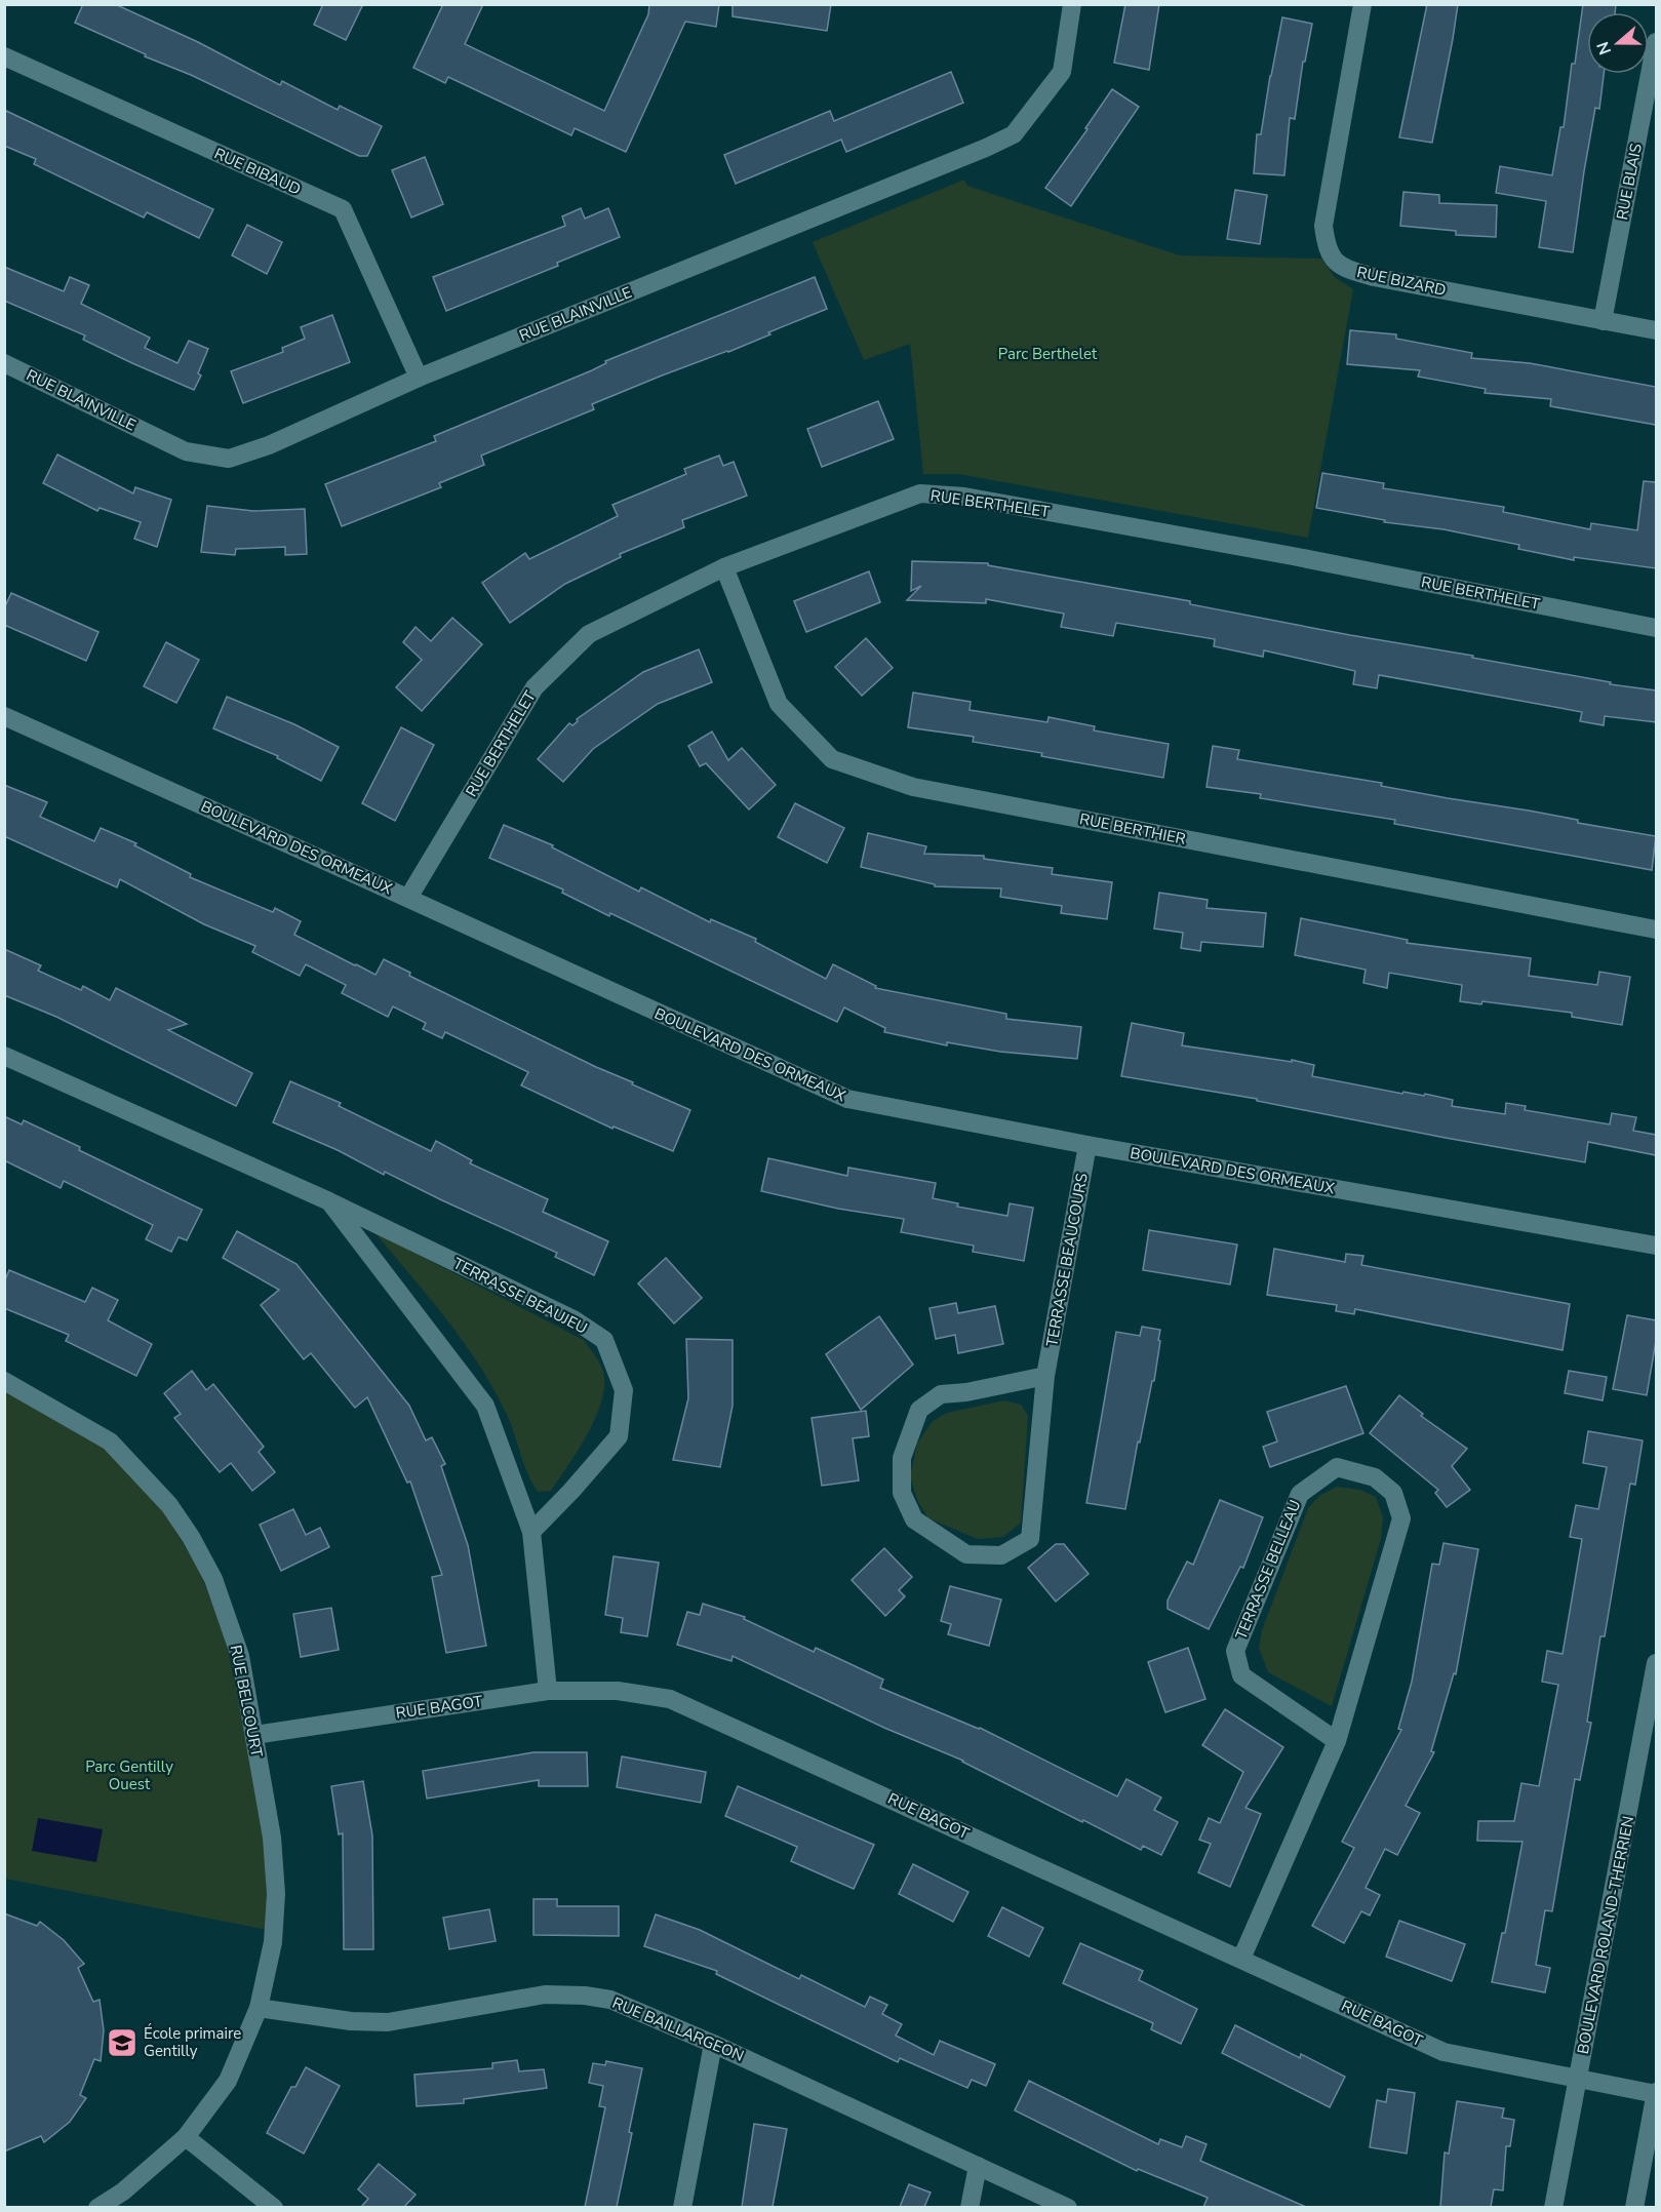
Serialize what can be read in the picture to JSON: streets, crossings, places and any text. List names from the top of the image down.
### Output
{
  "streets": {
    "street": [
      "RUE BIBAUD",
      "RUE BLAIS",
      "RUE BIZARD",
      "RUE BLAINVILLE",
      "RUE BERTHELET",
      "RUE BERTHIER",
      "BOULEVARD DES ORMEAUX",
      "TERRASSE BEAUCOURS",
      "TERRASSE BEAUJEU",
      "TERRASSE BELLEAU",
      "RUE BELCOURT",
      "RUE BAGOT",
      "BOULEVARD ROLAND-THERRIEN",
      "RUE BAILLARGEON"
    ]
  },
  "crossings": [
    ["RUE BIBAUD", "RUE BLAINVILLE"],
    ["RUE BLAIS", "RUE BIZARD"],
    ["RUE BERTHELET", "RUE BERTHIER"],
    ["RUE BERTHELET", "BOULEVARD DES ORMEAUX"],
    ["BOULEVARD DES ORMEAUX", "TERRASSE BEAUCOURS"],
    ["TERRASSE BEAUJEU", "RUE BAGOT"],
    ["TERRASSE BELLEAU", "RUE BAGOT"],
    ["RUE BELCOURT", "RUE BAGOT"],
    ["RUE BELCOURT", "RUE BAILLARGEON"],
    ["RUE BAGOT", "BOULEVARD ROLAND-THERRIEN"]
  ],
  "parks": ["Parc Berthelet", "Parc Gentilly Ouest"],
  "places": {
    "school or university": ["École primaire Gentilly"]
  },
  "north": "left"
}
